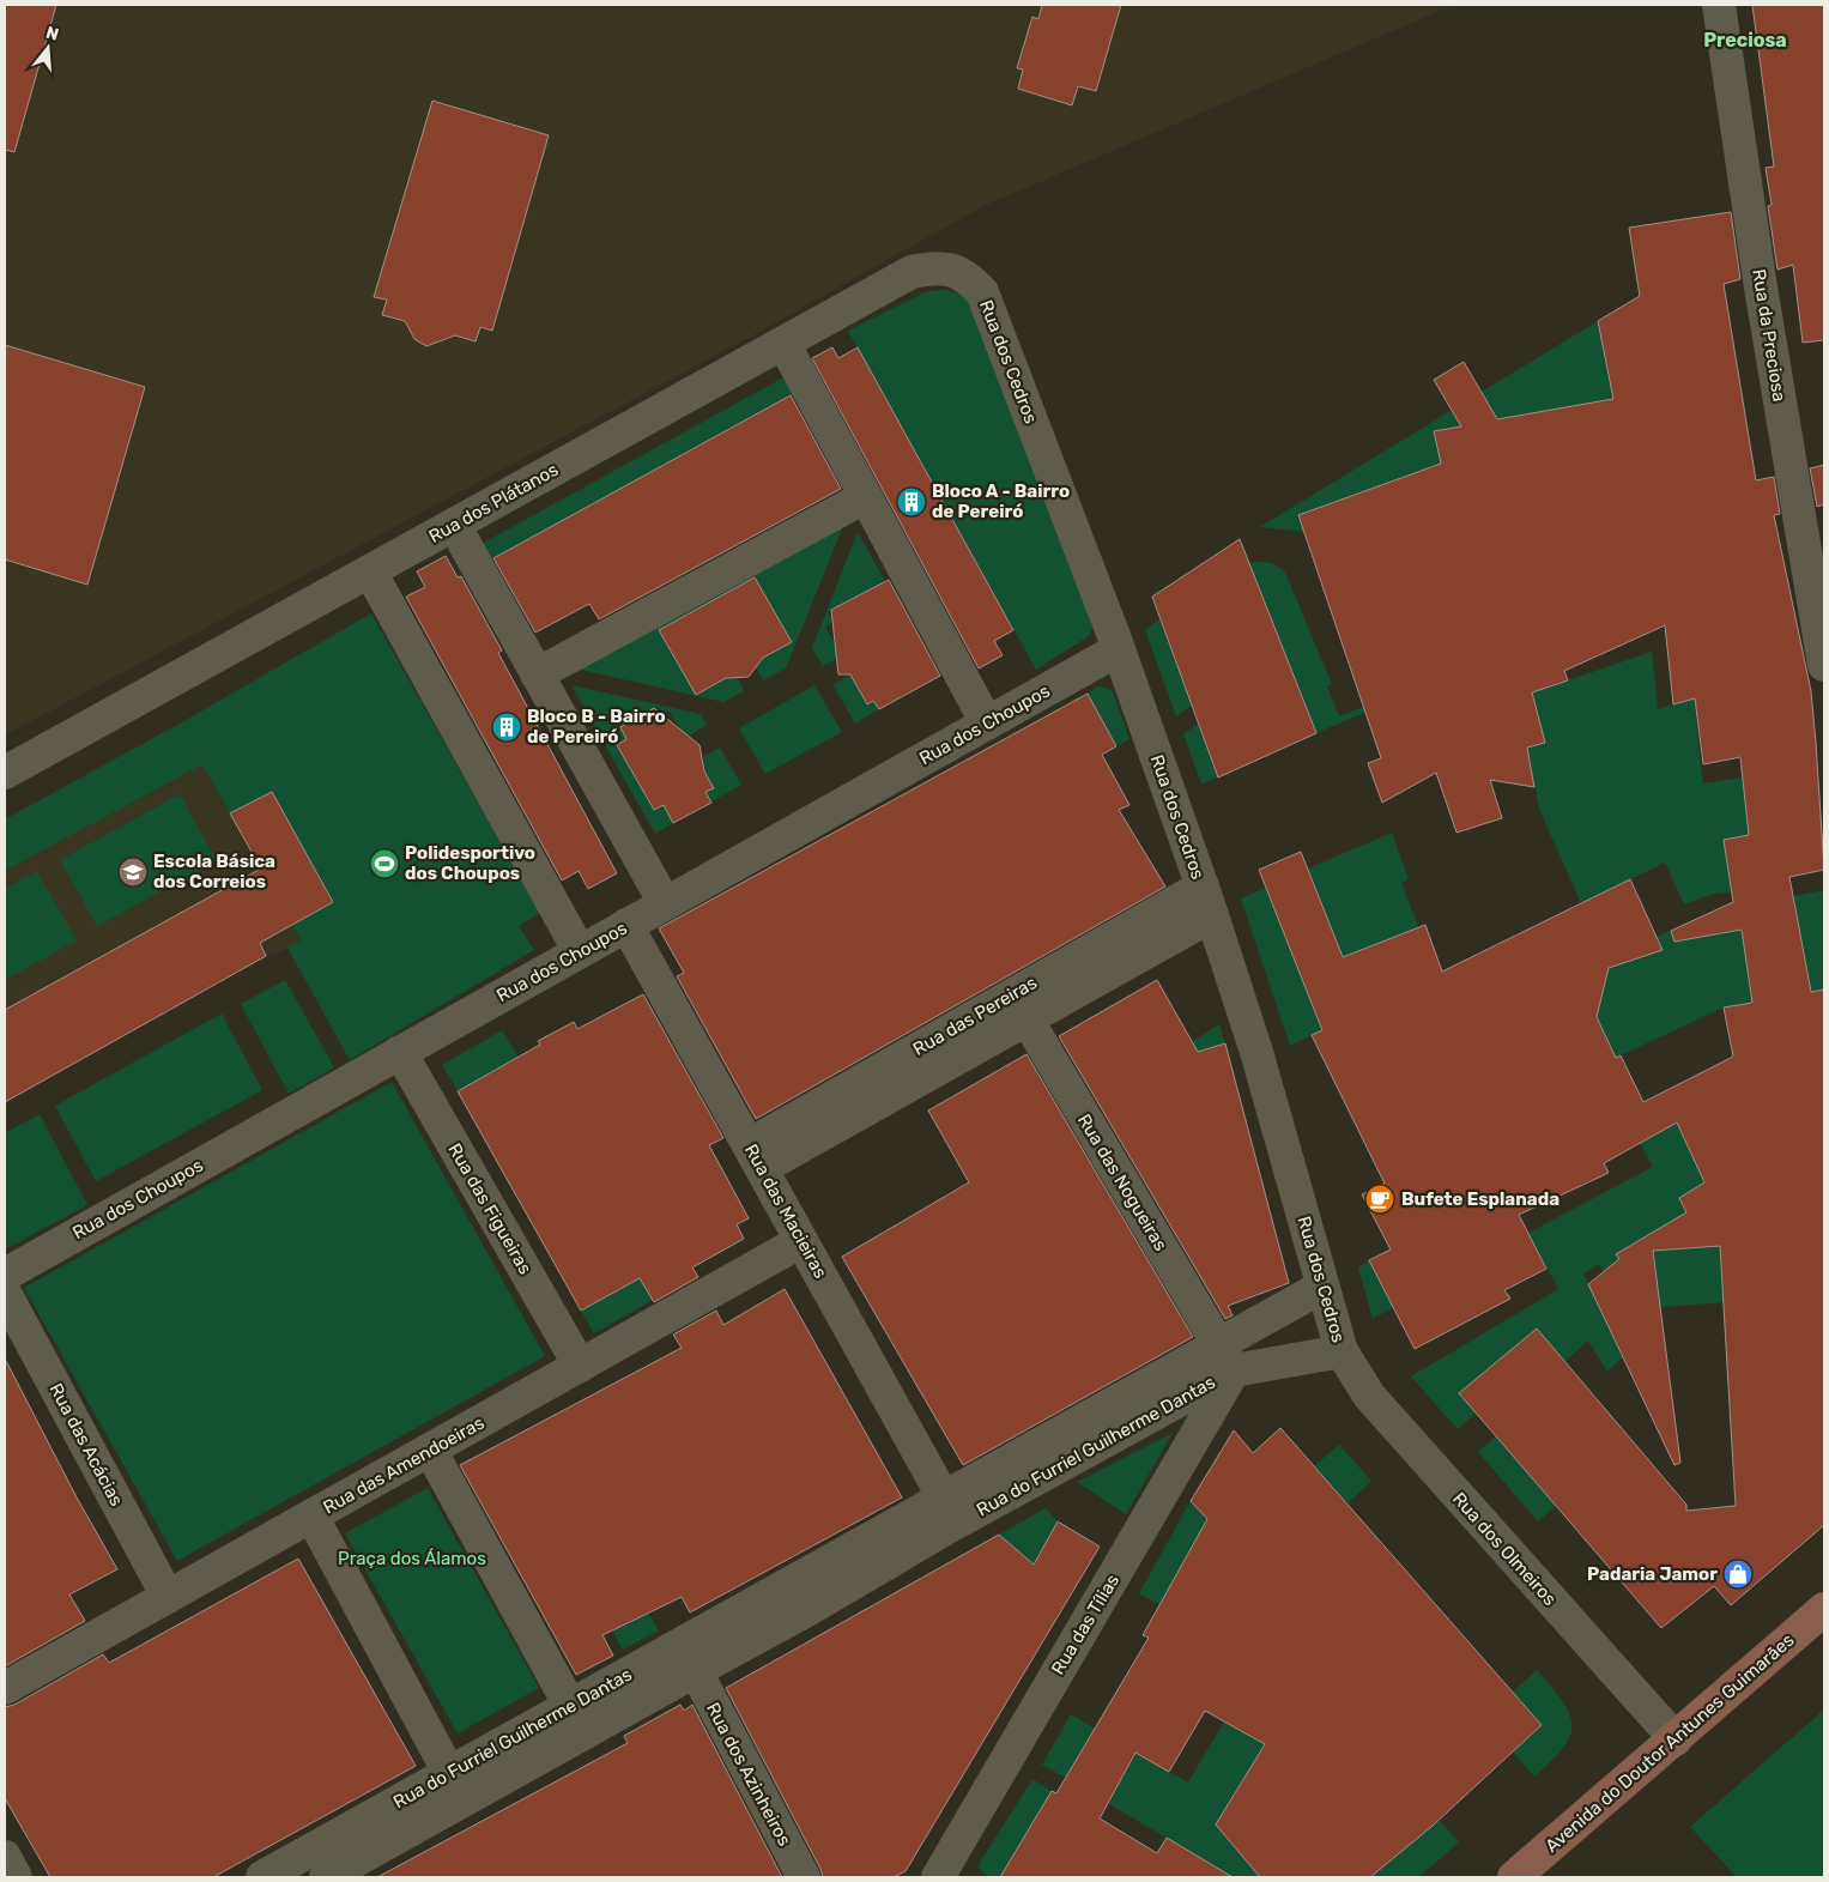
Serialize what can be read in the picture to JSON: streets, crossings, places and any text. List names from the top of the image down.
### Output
{
  "streets": {
    "main road": ["Avenida do Doutor Antunes Guimarães"],
    "street": [
      "Rua da Preciosa",
      "Rua dos Cedros",
      "Rua dos Plátanos",
      "Rua dos Choupos",
      "Rua das Pereiras",
      "Rua das Nogueiras",
      "Rua das Figueiras",
      "Rua das Macieiras",
      "Rua das Acácias",
      "Rua do Furriel Guilherme Dantas",
      "Rua das Amendoeiras",
      "Rua dos Olmeiros",
      "Rua das Tílias",
      "Rua dos Azinheiros"
    ]
  },
  "crossings": [
    ["Rua dos Cedros", "Rua dos Plátanos"],
    ["Rua dos Cedros", "Rua dos Choupos"],
    ["Rua dos Cedros", "Rua das Pereiras"],
    ["Rua dos Cedros", "Rua do Furriel Guilherme Dantas"],
    ["Rua dos Cedros", "Rua dos Olmeiros"],
    ["Rua dos Choupos", "Rua das Figueiras"],
    ["Rua dos Choupos", "Rua das Macieiras"],
    ["Rua das Pereiras", "Rua das Nogueiras"],
    ["Rua das Pereiras", "Rua das Macieiras"],
    ["Rua das Nogueiras", "Rua do Furriel Guilherme Dantas"],
    ["Rua das Nogueiras", "Rua das Tílias"],
    ["Rua das Figueiras", "Rua das Amendoeiras"],
    ["Rua das Macieiras", "Rua do Furriel Guilherme Dantas"],
    ["Rua das Macieiras", "Rua das Amendoeiras"],
    ["Rua das Acácias", "Rua das Amendoeiras"],
    ["Rua do Furriel Guilherme Dantas", "Rua dos Olmeiros"],
    ["Rua do Furriel Guilherme Dantas", "Rua das Tílias"],
    ["Rua do Furriel Guilherme Dantas", "Rua dos Azinheiros"],
    ["Rua dos Olmeiros", "Avenida do Doutor Antunes Guimarães"]
  ],
  "districts": ["Preciosa"],
  "parks": ["Praça dos Álamos"],
  "places": {
    "building": ["Bloco A - Bairro de Pereiró", "Bloco B - Bairro de Pereiró"],
    "sports": ["Polidesportivo dos Choupos"],
    "school or university": ["Escola Básica dos Correios"],
    "cafe": ["Bufete Esplanada"],
    "shop": ["Padaria Jamor"]
  },
  "north": "top"
}
